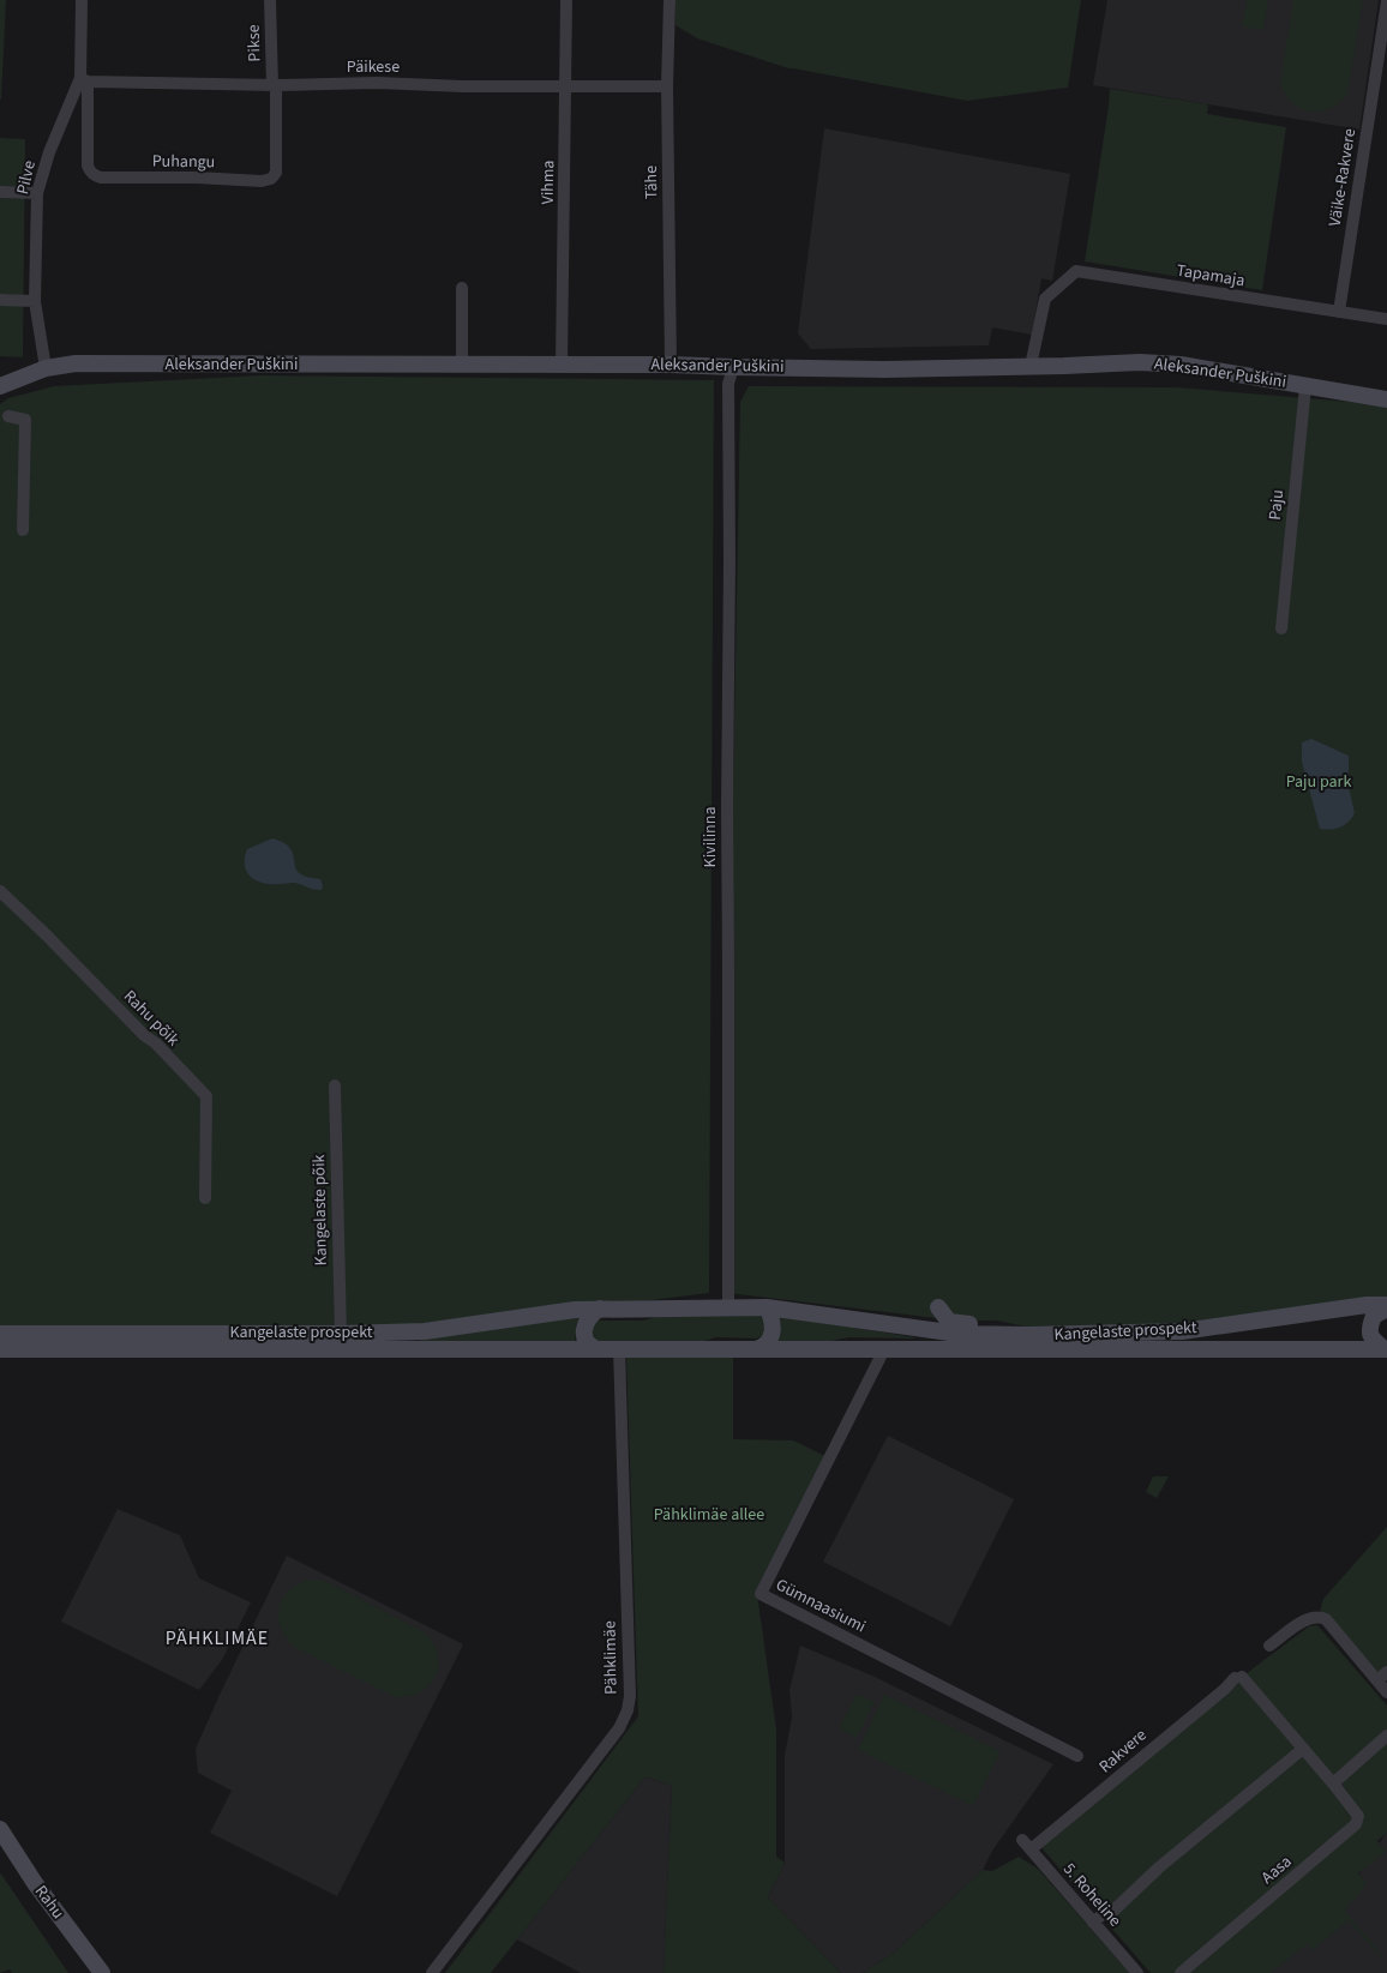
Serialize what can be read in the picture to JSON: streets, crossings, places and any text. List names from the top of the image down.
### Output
{
  "streets": {
    "main road": ["Aleksander Puškini", "Kangelaste prospekt", "Rahu"],
    "street": [
      "Pikse",
      "Päikese",
      "Puhangu",
      "Pilve",
      "Väike-Rakvere",
      "Vihma",
      "Tähe",
      "Tapamaja",
      "Paju",
      "Kivilinna",
      "Rahu põik",
      "Kangelaste põik",
      "Gümnaasiumi",
      "Pähklimäe",
      "Rakvere",
      "Aasa",
      "5. Roheline"
    ]
  },
  "crossings": [
    ["Pikse", "Päikese"],
    ["Pikse", "Puhangu"],
    ["Päikese", "Puhangu"],
    ["Päikese", "Pilve"],
    ["Päikese", "Vihma"],
    ["Päikese", "Tähe"],
    ["Puhangu", "Pilve"],
    ["Pilve", "Aleksander Puškini"],
    ["Väike-Rakvere", "Tapamaja"],
    ["Vihma", "Aleksander Puškini"],
    ["Tähe", "Aleksander Puškini"],
    ["Tapamaja", "Aleksander Puškini"],
    ["Aleksander Puškini", "Paju"],
    ["Aleksander Puškini", "Kivilinna"],
    ["Kivilinna", "Kangelaste prospekt"],
    ["Kangelaste põik", "Kangelaste prospekt"],
    ["Kangelaste prospekt", "Gümnaasiumi"],
    ["Kangelaste prospekt", "Pähklimäe"],
    ["Rakvere", "Aasa"],
    ["Rakvere", "5. Roheline"]
  ],
  "districts": ["PÄHKLIMÄE"],
  "parks": ["Paju park", "Pähklimäe allee"]
}
